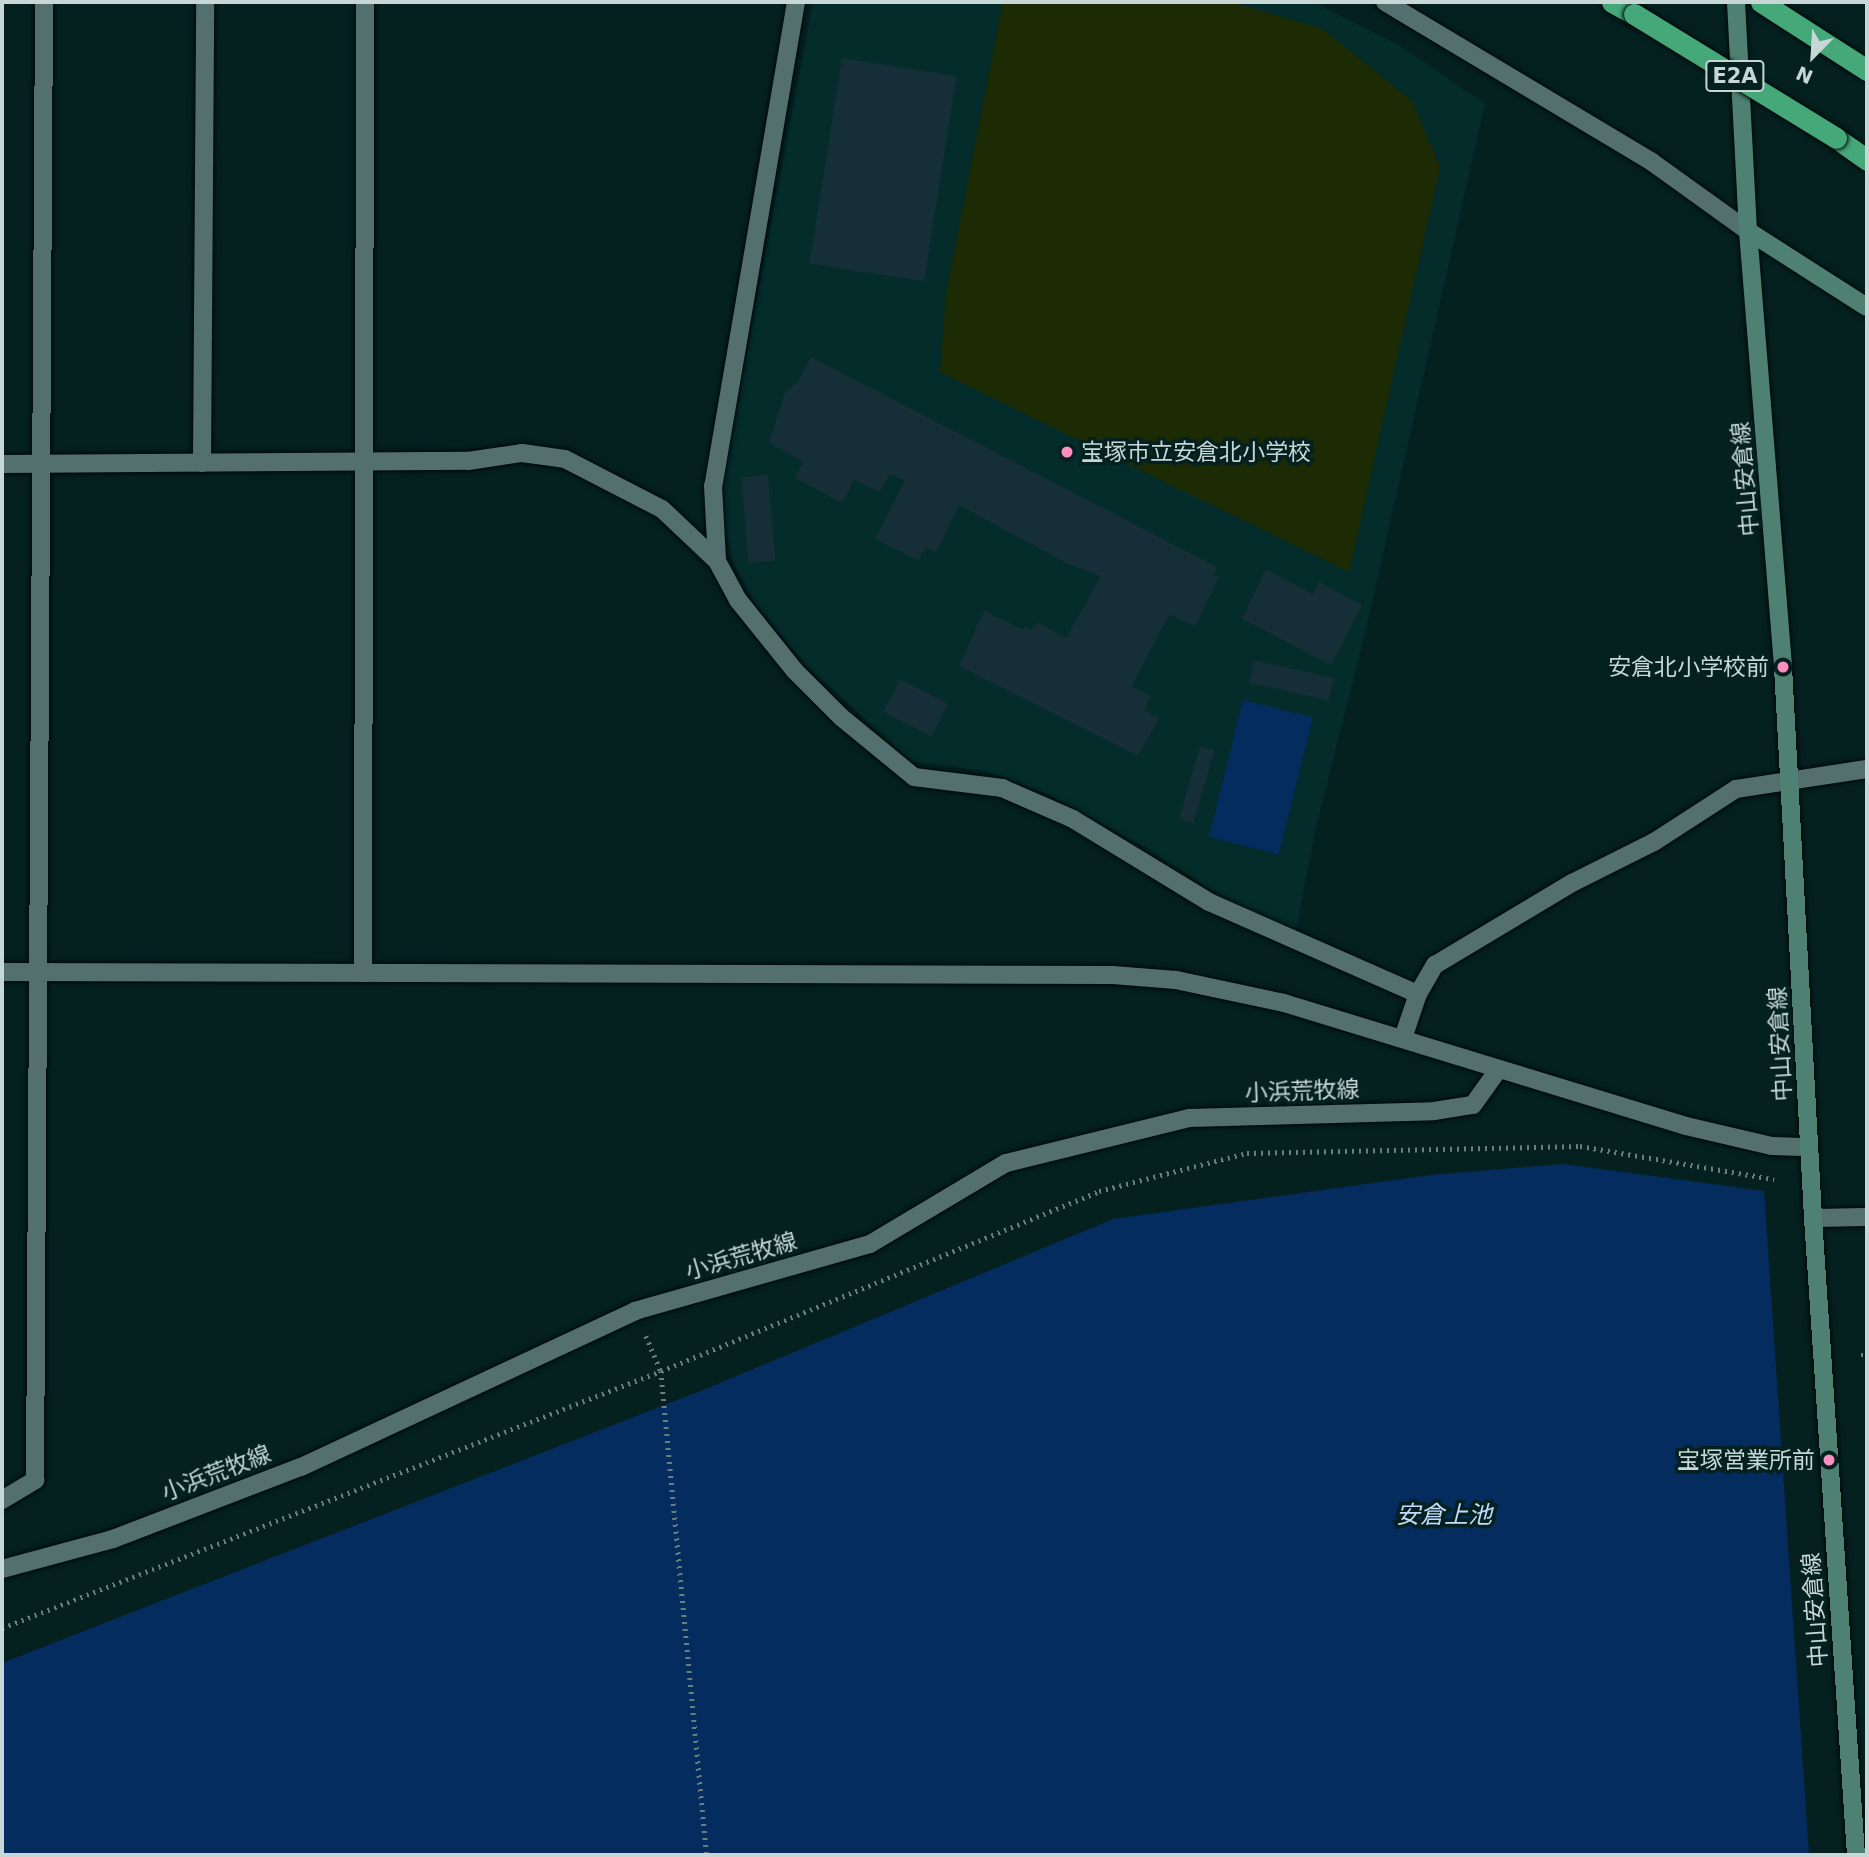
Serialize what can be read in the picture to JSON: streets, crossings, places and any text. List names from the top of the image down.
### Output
{
  "streets": {
    "highway": ["E2A"],
    "street": ["中山安倉線", "小浜荒牧線"]
  },
  "water": ["安倉上池"],
  "places": ["宝塚市立安倉北小学校", "安倉北小学校前", "宝塚営業所前"],
  "north": "bottom left"
}
